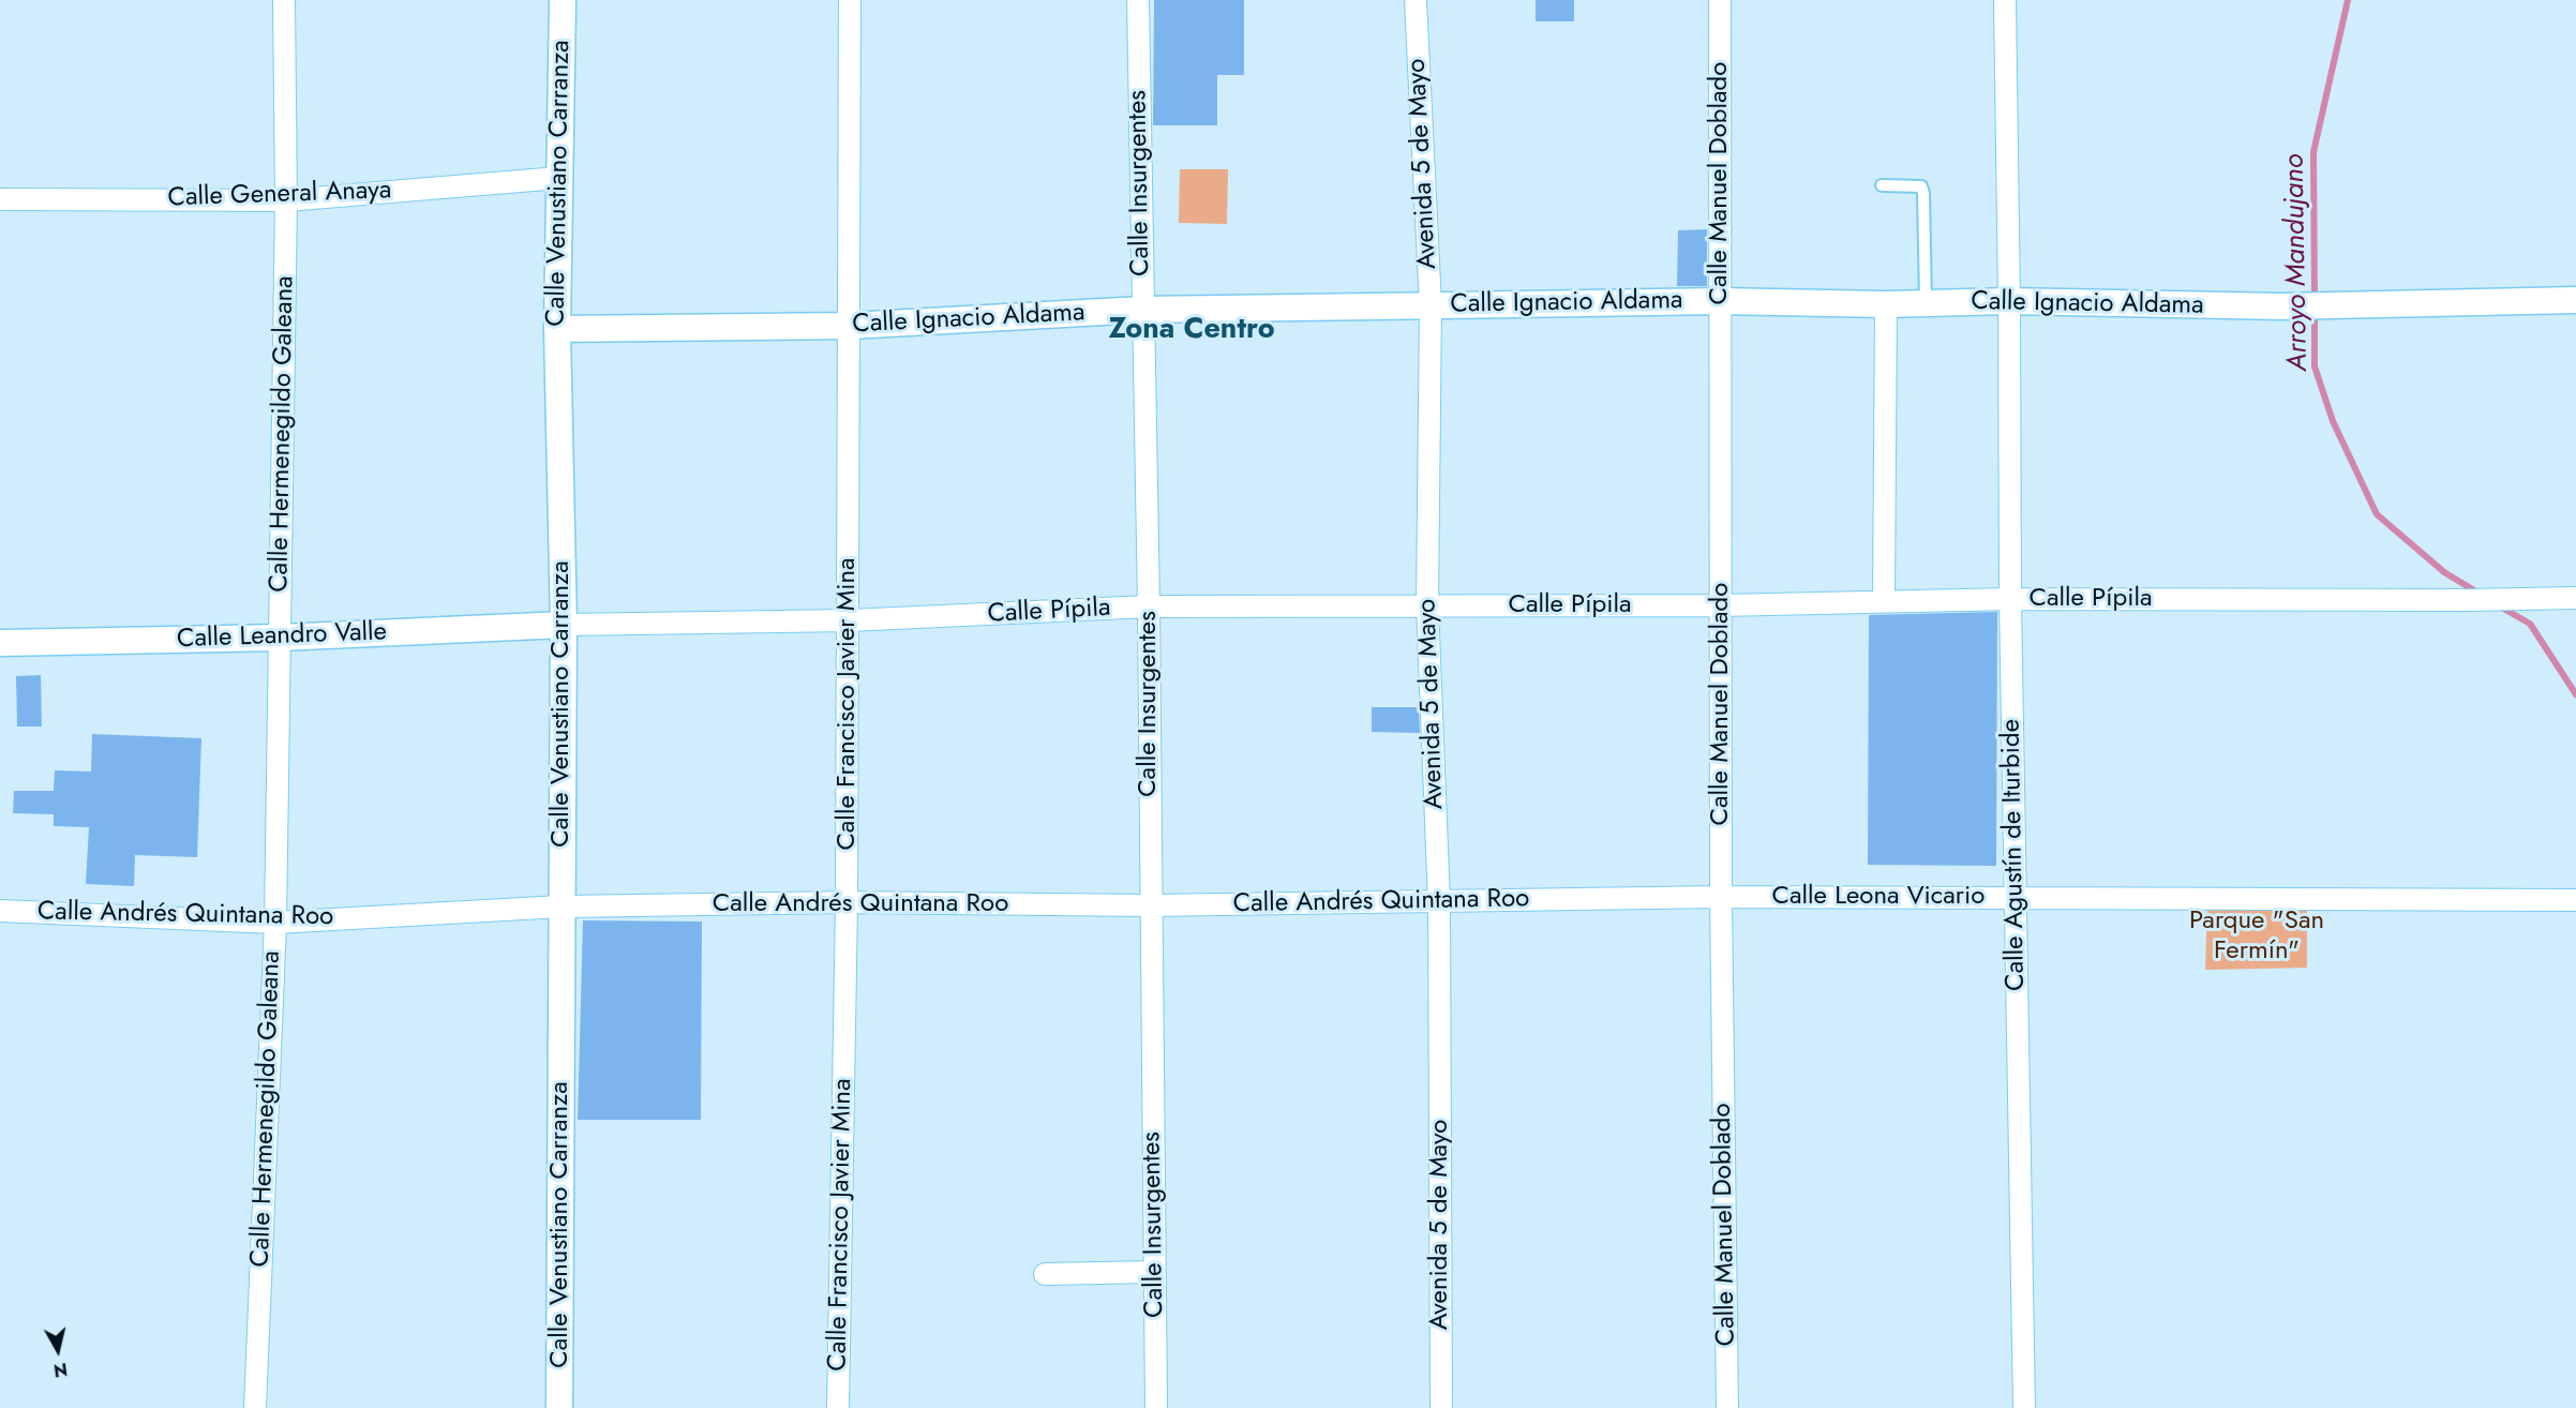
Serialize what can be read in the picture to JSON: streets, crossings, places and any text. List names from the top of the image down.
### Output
{
  "streets": {
    "street": [
      "Avenida 5 de Mayo",
      "Calle Venustiano Carranza",
      "Calle Insurgentes",
      "Calle Manuel Doblado",
      "Calle General Anaya",
      "Calle Ignacio Aldama",
      "Calle Hermenegildo Galeana",
      "Calle Pípila",
      "Calle Leandro Valle",
      "Calle Francisco Javier Mina",
      "Calle Agustín de Iturbide",
      "Calle Leona Vicario",
      "Calle Andrés Quintana Roo"
    ]
  },
  "crossings": [
    ["Avenida 5 de Mayo", "Calle Ignacio Aldama"],
    ["Avenida 5 de Mayo", "Calle Pípila"],
    ["Avenida 5 de Mayo", "Calle Andrés Quintana Roo"],
    ["Calle Venustiano Carranza", "Calle General Anaya"],
    ["Calle Venustiano Carranza", "Calle Ignacio Aldama"],
    ["Calle Venustiano Carranza", "Calle Pípila"],
    ["Calle Venustiano Carranza", "Calle Leandro Valle"],
    ["Calle Venustiano Carranza", "Calle Andrés Quintana Roo"],
    ["Calle Insurgentes", "Calle Ignacio Aldama"],
    ["Calle Insurgentes", "Calle Pípila"],
    ["Calle Insurgentes", "Calle Andrés Quintana Roo"],
    ["Calle Manuel Doblado", "Calle Ignacio Aldama"],
    ["Calle Manuel Doblado", "Calle Pípila"],
    ["Calle Manuel Doblado", "Calle Leona Vicario"],
    ["Calle Manuel Doblado", "Calle Andrés Quintana Roo"],
    ["Calle General Anaya", "Calle Hermenegildo Galeana"],
    ["Calle Ignacio Aldama", "Calle Francisco Javier Mina"],
    ["Calle Ignacio Aldama", "Calle Agustín de Iturbide"],
    ["Calle Hermenegildo Galeana", "Calle Leandro Valle"],
    ["Calle Hermenegildo Galeana", "Calle Andrés Quintana Roo"],
    ["Calle Pípila", "Calle Leandro Valle"],
    ["Calle Pípila", "Calle Francisco Javier Mina"],
    ["Calle Pípila", "Calle Agustín de Iturbide"],
    ["Calle Francisco Javier Mina", "Calle Andrés Quintana Roo"],
    ["Calle Agustín de Iturbide", "Calle Leona Vicario"],
    ["Calle Leona Vicario", "Calle Andrés Quintana Roo"]
  ],
  "districts": ["Zona Centro"],
  "water": ["Arroyo Mandujano"],
  "parks": ["Parque \"San Fermín\""],
  "north": "bottom"
}
